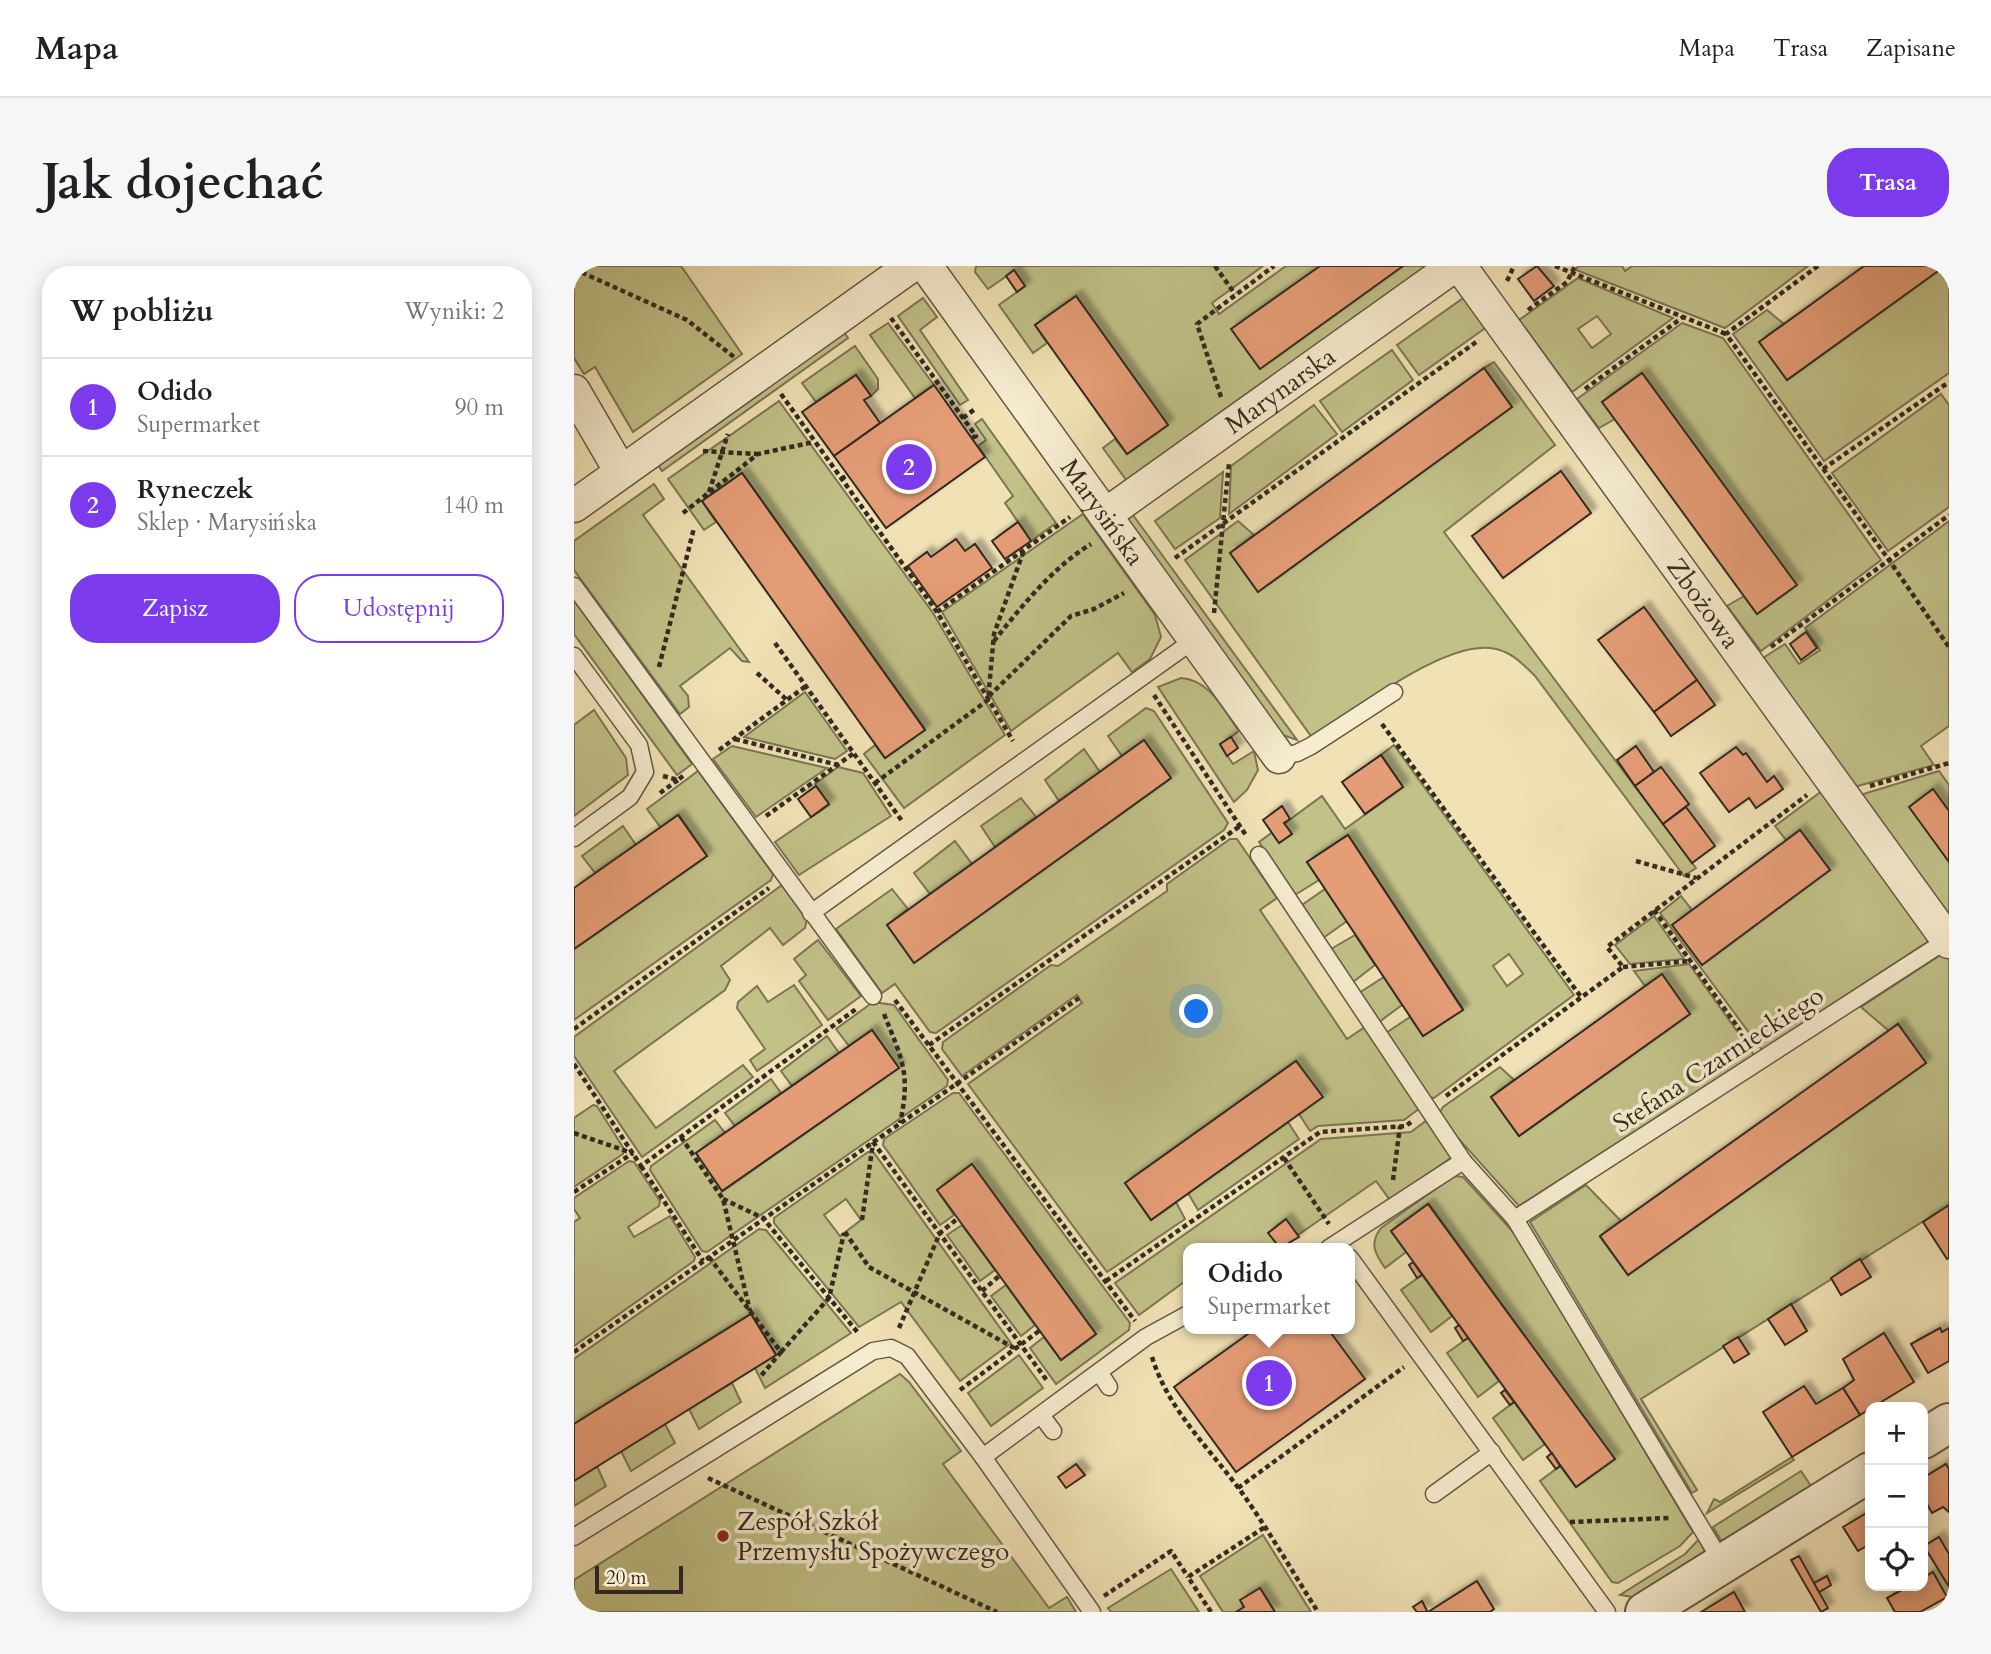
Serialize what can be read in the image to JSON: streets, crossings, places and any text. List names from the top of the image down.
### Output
{
  "streets": {
    "street": ["Marynarska", "Marysińska", "Zbożowa"],
    "lane": ["Stefana Czarnieckiego"]
  },
  "crossings": [
    ["Marynarska", "Marysińska"],
    ["Zbożowa", "Stefana Czarnieckiego"]
  ],
  "places": ["Zespół Szkół Przemysłu Spożywczego"],
  "scale_bar": "20 m",
  "page": {
    "header": "Mapa",
    "nav": ["Mapa", "Trasa", "Zapisane"],
    "buttons": [
      "Trasa",
      ["Zapisz", "Udostępnij"]
    ],
    "title": "Jak dojechać",
    "heading": ["W pobliżu", "Wyniki: 2"],
    "list": [
      {
        "mark": "1",
        "name": "Odido",
        "note": "Supermarket",
        "value": "90 m"
      },
      {
        "mark": "2",
        "name": "Ryneczek",
        "note": "Sklep · Marysińska",
        "value": "140 m"
      }
    ],
    "pins": ["2", "1"],
    "popup": ["Odido", "Supermarket"],
    "map_buttons": ["+", "−"],
    "scale": "20 m"
  }
}
